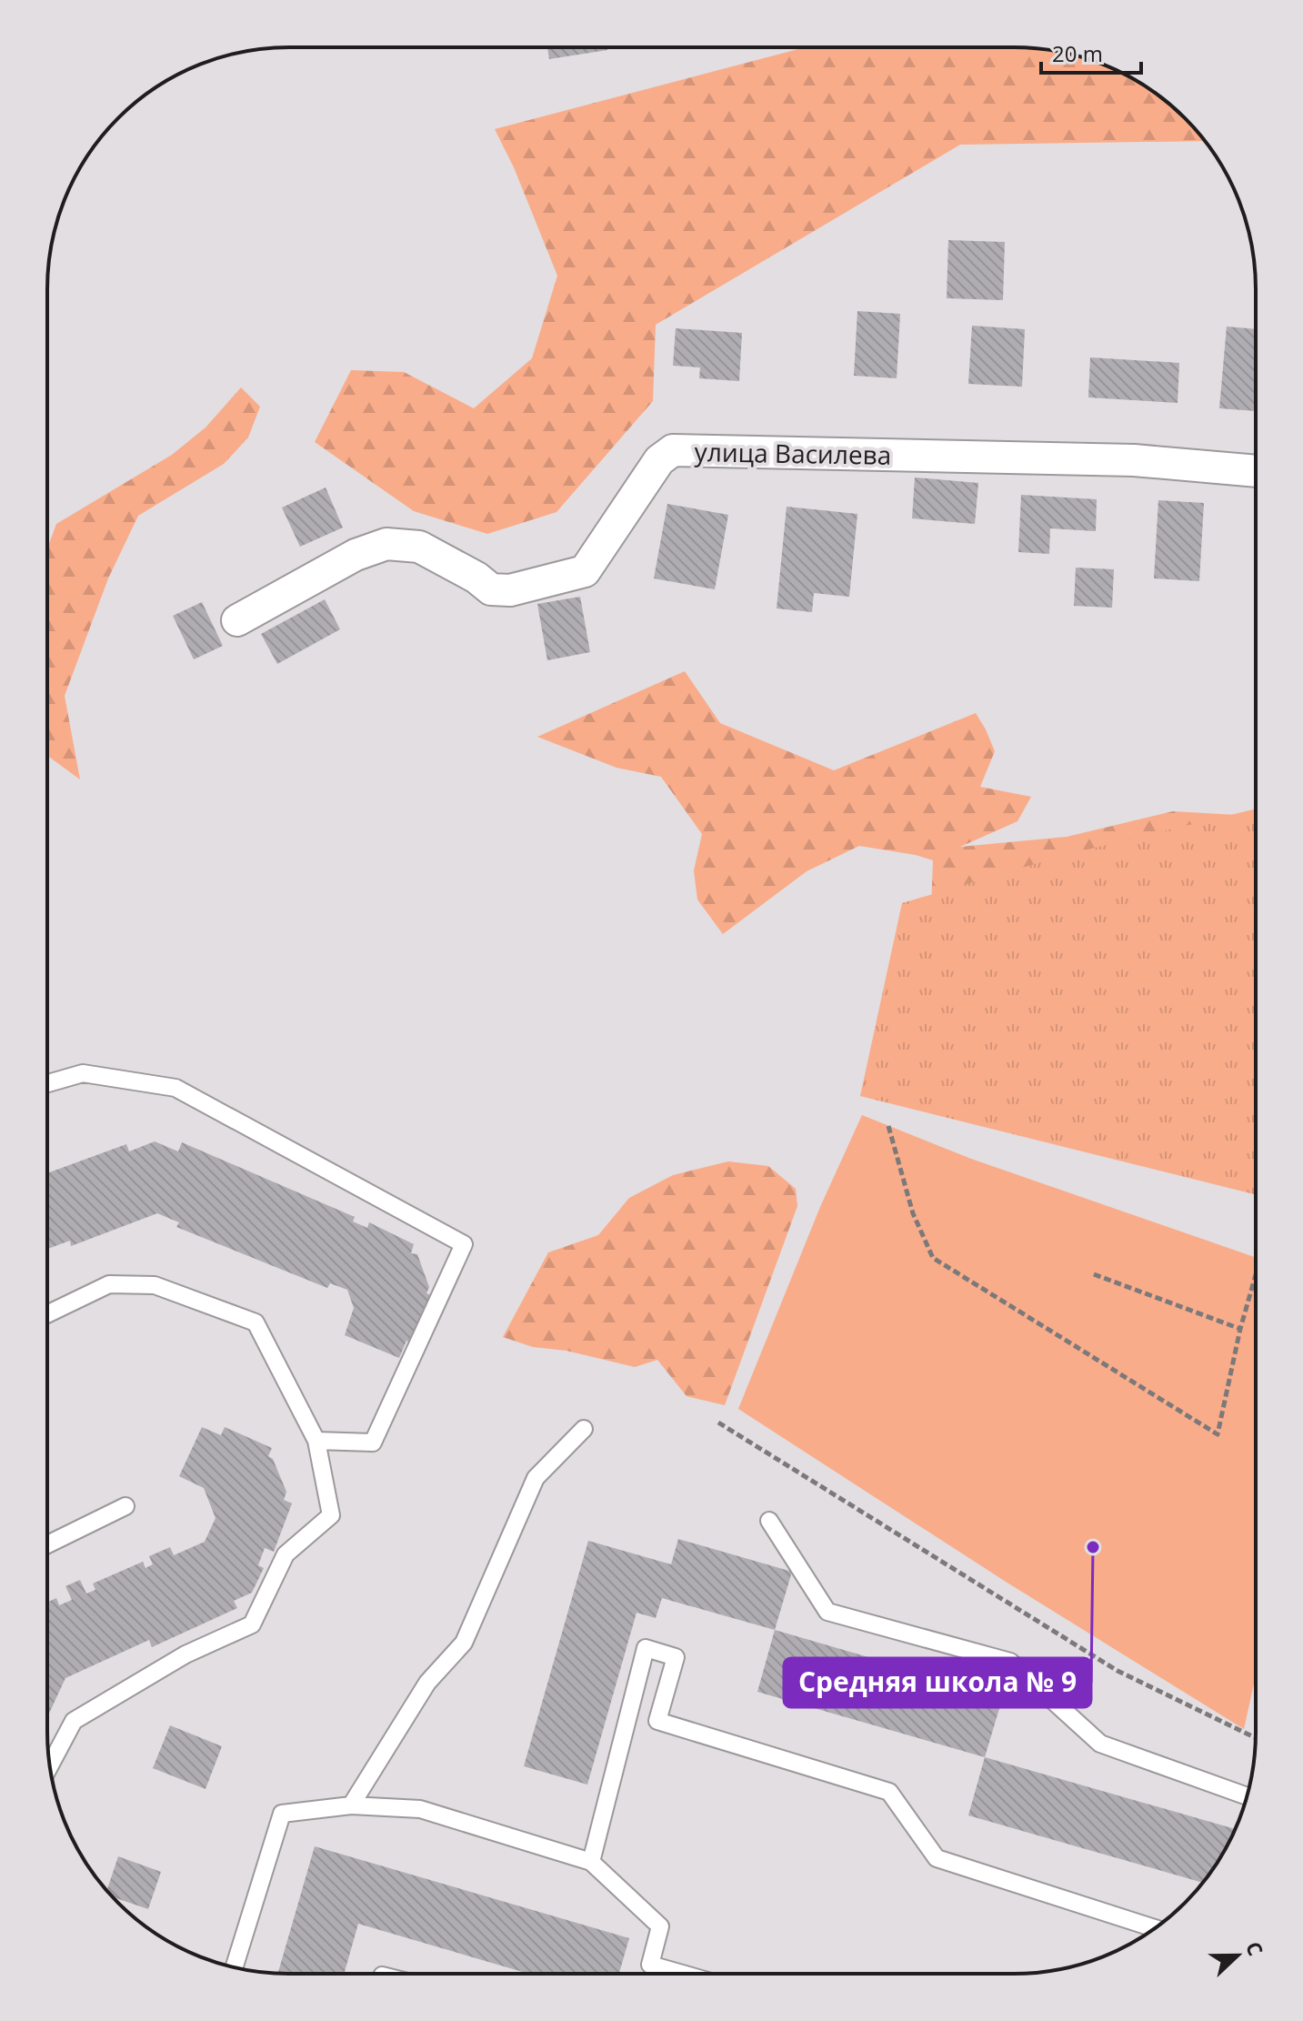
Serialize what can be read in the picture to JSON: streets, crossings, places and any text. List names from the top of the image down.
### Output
{
  "streets": {
    "street": ["улица Василева"]
  },
  "places": ["Средняя школа № 9"],
  "scale_bar": "20 m",
  "north": "right"
}
